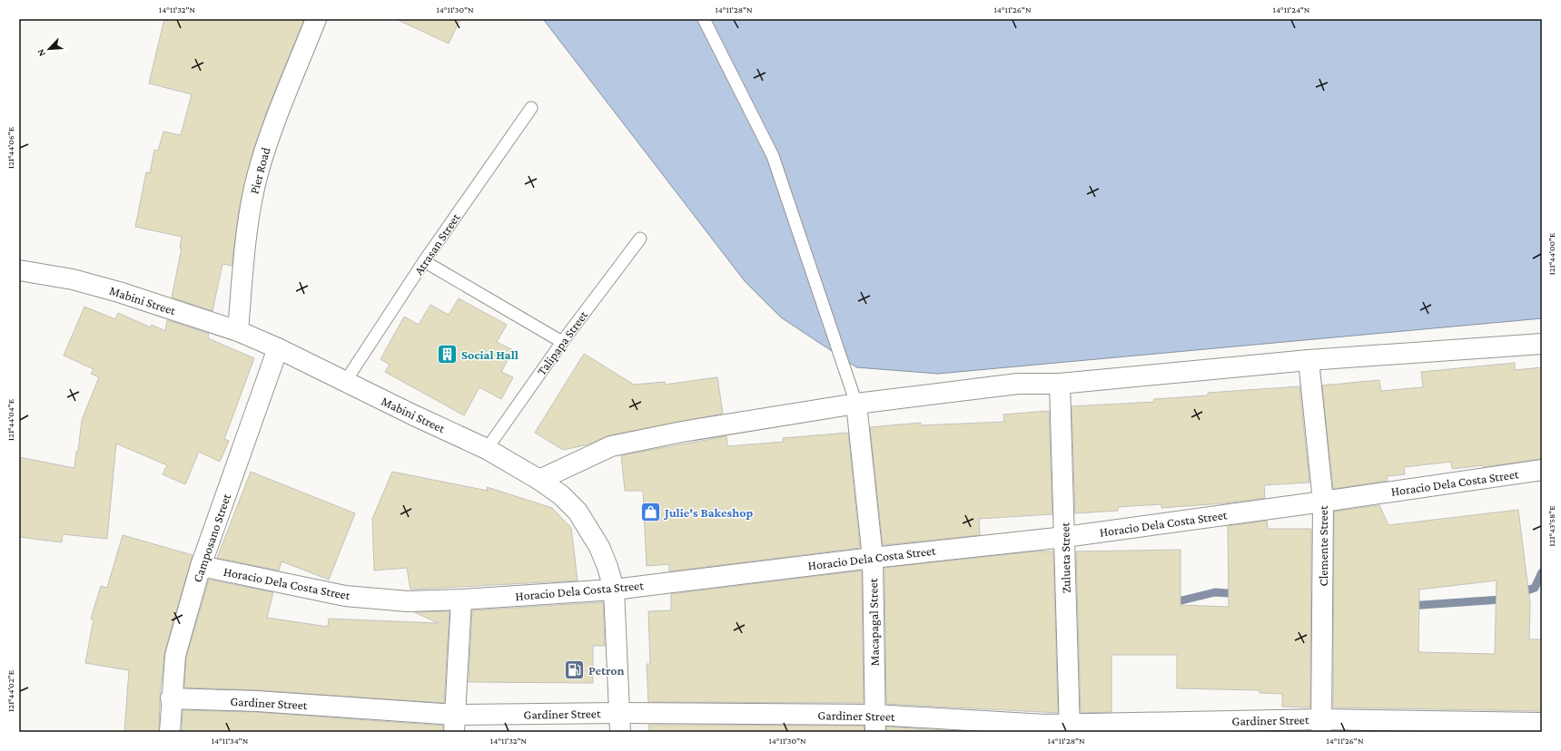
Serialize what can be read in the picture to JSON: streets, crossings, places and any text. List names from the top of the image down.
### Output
{
  "streets": {
    "street": [
      "Pier Road",
      "Mabini Street",
      "Horacio Dela Costa Street",
      "Camposano Street",
      "Clemente Street",
      "Zulueta Street",
      "Macapagal Street",
      "Gardiner Street"
    ],
    "lane": ["Atrasan Street", "Talipapa Street"]
  },
  "crossings": [
    ["Pier Road", "Mabini Street"],
    ["Atrasan Street", "Mabini Street"],
    ["Mabini Street", "Talipapa Street"],
    ["Mabini Street", "Horacio Dela Costa Street"],
    ["Mabini Street", "Camposano Street"],
    ["Mabini Street", "Gardiner Street"],
    ["Horacio Dela Costa Street", "Camposano Street"],
    ["Horacio Dela Costa Street", "Clemente Street"],
    ["Horacio Dela Costa Street", "Zulueta Street"],
    ["Horacio Dela Costa Street", "Macapagal Street"],
    ["Camposano Street", "Gardiner Street"],
    ["Clemente Street", "Gardiner Street"],
    ["Zulueta Street", "Gardiner Street"],
    ["Macapagal Street", "Gardiner Street"]
  ],
  "places": {
    "building": ["Social Hall"],
    "shop": ["Julie's Bakeshop"],
    "fuel station": ["Petron"]
  },
  "north": "bottom left",
  "coordinates": [
    "14°11'32\"N",
    "14°11'30\"N",
    "14°11'28\"N",
    "14°11'26\"N",
    "14°11'24\"N",
    "121°44'06\"E",
    "121°44'00\"E",
    "121°44'04\"E",
    "121°43'58\"E",
    "121°44'02\"E",
    "14°11'34\"N"
  ]
}
